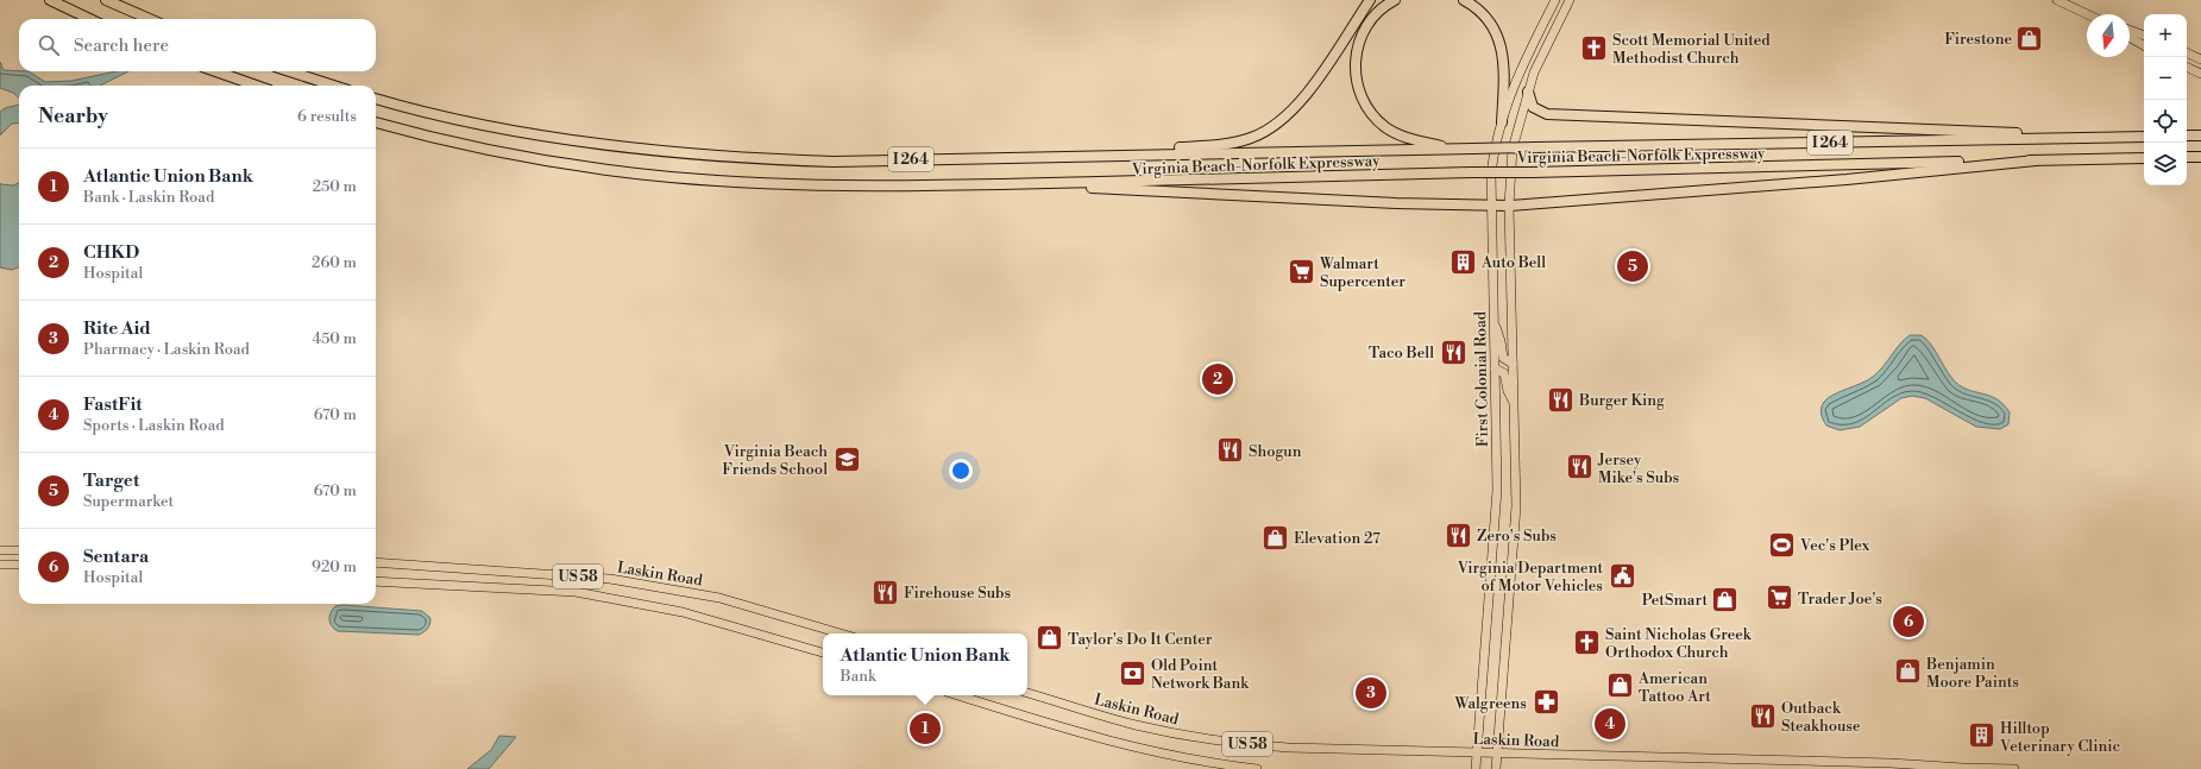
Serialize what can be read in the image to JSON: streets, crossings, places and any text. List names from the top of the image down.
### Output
{
  "streets": {
    "highway": ["I 264", "Virginia Beach-Norfolk Expressway"],
    "main road": ["First Colonial Road", "Laskin Road", "US 58"]
  },
  "crossings": [
    ["First Colonial Road", "Laskin Road"]
  ],
  "places": {
    "shop": [
      "Firestone",
      "Elevation 27",
      "PetSmart",
      "Taylor's Do It Center",
      "Benjamin Moore Paints",
      "American Tattoo Art"
    ],
    "church": ["Scott Memorial United Methodist Church", "Saint Nicholas Greek Orthodox Church"],
    "building": ["Auto Bell", "Hilltop Veterinary Clinic"],
    "supermarket": ["Walmart Supercenter", "Trader Joe's"],
    "restaurant": [
      "Taco Bell",
      "Burger King",
      "Shogun",
      "Jersey Mike's Subs",
      "Zero's Subs",
      "Firehouse Subs",
      "Outback Steakhouse"
    ],
    "school or university": ["Virginia Beach Friends School"],
    "sports": ["Vec's Plex"],
    "public building": ["Virginia Department of Motor Vehicles"],
    "bank": ["Old Point Network Bank"],
    "pharmacy": ["Walgreens"]
  },
  "north": "bottom",
  "page": {
    "map_buttons": ["+", "−"],
    "search": "Search here",
    "heading": ["Nearby", "6 results"],
    "list": [
      {
        "mark": "1",
        "name": "Atlantic Union Bank",
        "note": "Bank · Laskin Road",
        "value": "250 m"
      },
      {
        "mark": "2",
        "name": "CHKD",
        "note": "Hospital",
        "value": "260 m"
      },
      {
        "mark": "3",
        "name": "Rite Aid",
        "note": "Pharmacy · Laskin Road",
        "value": "450 m"
      },
      {
        "mark": "4",
        "name": "FastFit",
        "note": "Sports · Laskin Road",
        "value": "670 m"
      },
      {
        "mark": "5",
        "name": "Target",
        "note": "Supermarket",
        "value": "670 m"
      },
      {
        "mark": "6",
        "name": "Sentara",
        "note": "Hospital",
        "value": "920 m"
      }
    ],
    "pins": [
      "5",
      "2",
      "6",
      "3",
      "4",
      "1"
    ],
    "popup": ["Atlantic Union Bank", "Bank"]
  }
}
